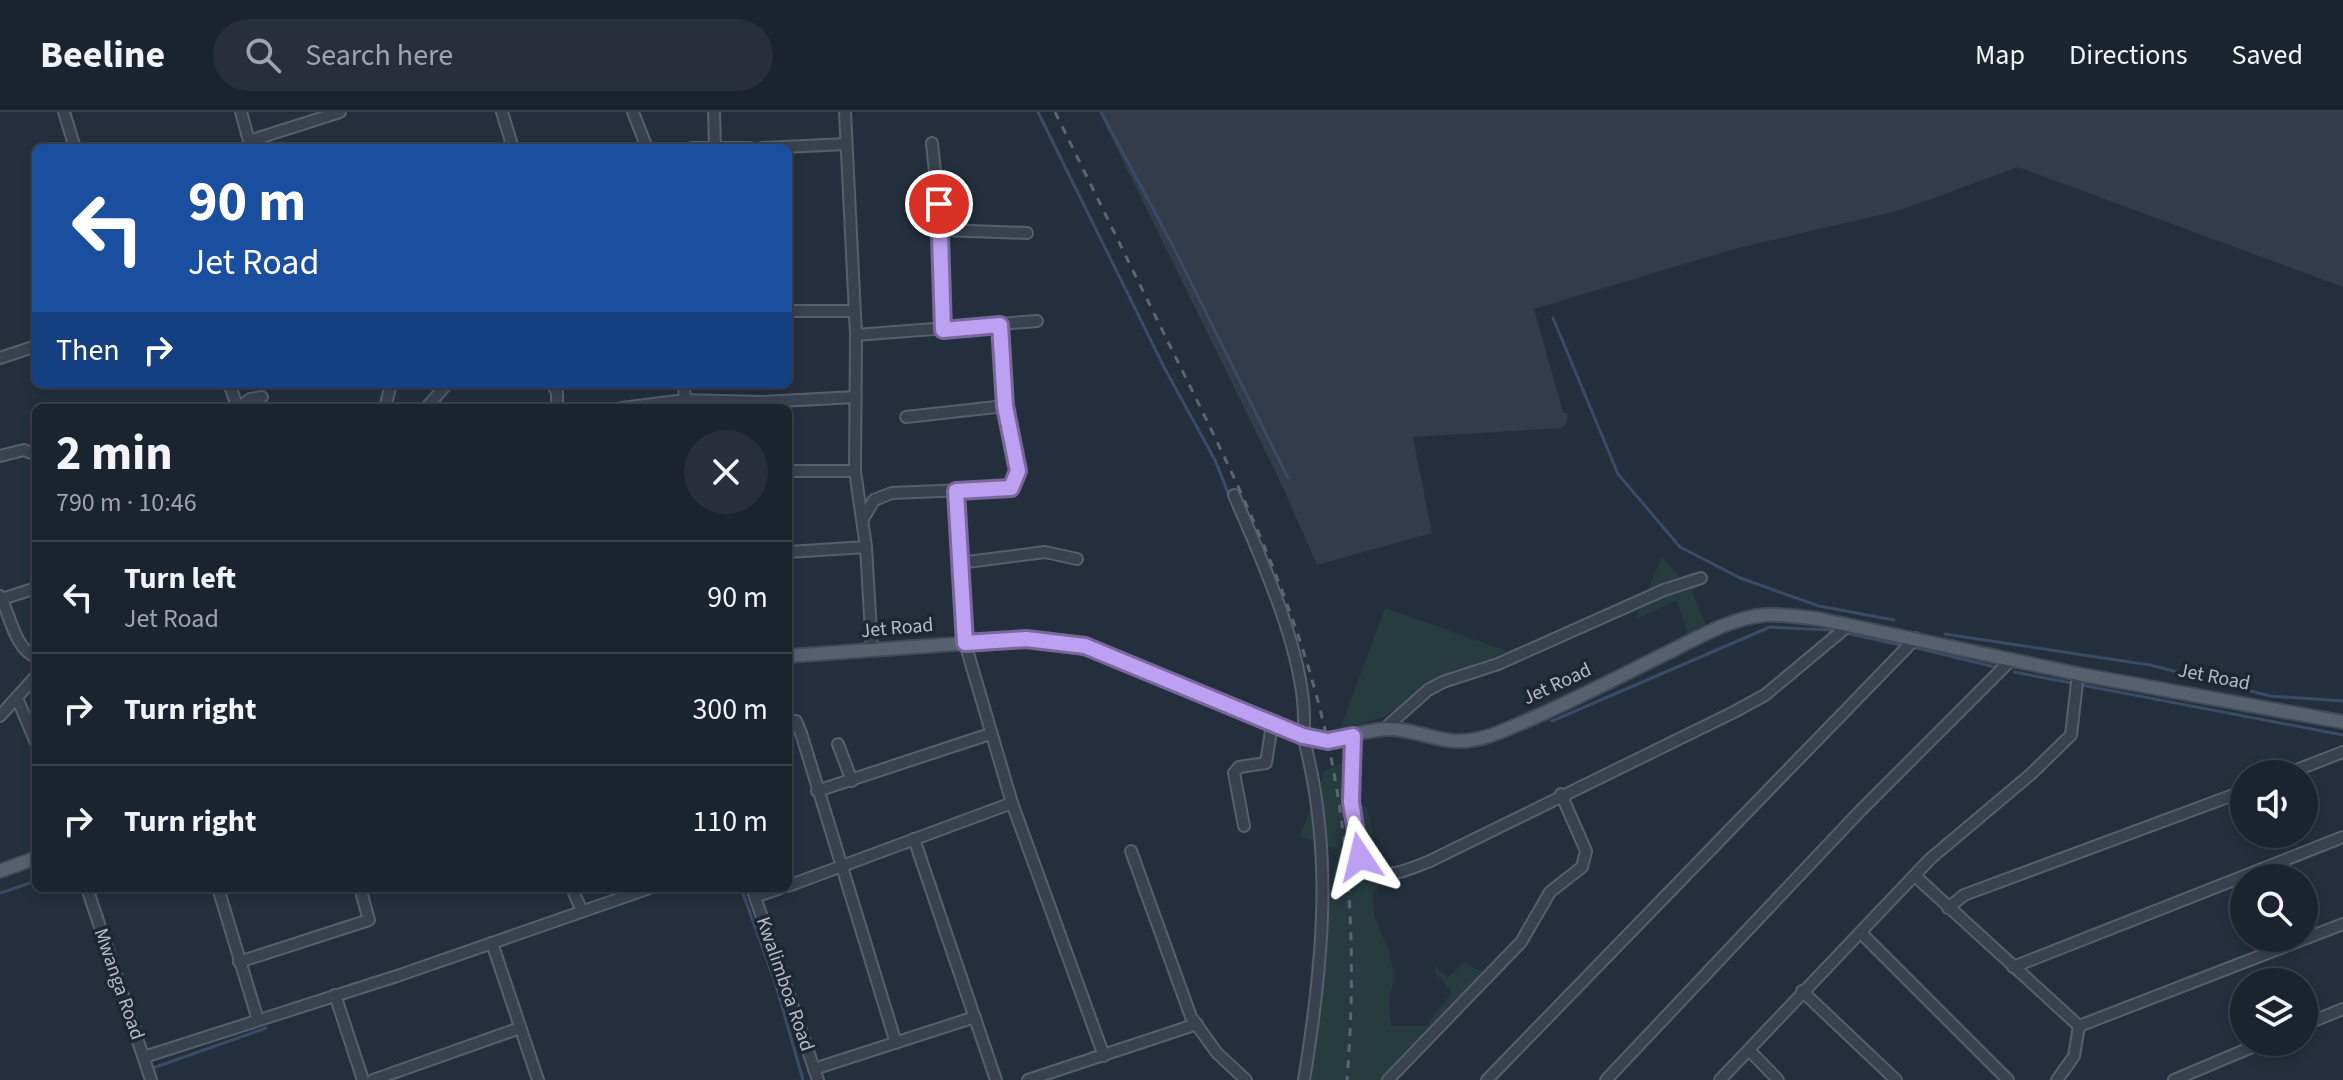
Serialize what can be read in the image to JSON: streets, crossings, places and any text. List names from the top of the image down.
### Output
{
  "streets": {
    "main road": ["Jet Road"],
    "street": ["Mwanga Road", "Kwalimboa Road"]
  },
  "page": {
    "header": "Beeline",
    "search": "Search here",
    "nav": ["Map", "Directions", "Saved"],
    "turn": ["90 m", "Jet Road"],
    "then": "Then",
    "heading": ["2 min", "790 m · 10:46"],
    "list": [
      {
        "name": "Turn left",
        "note": "Jet Road",
        "value": "90 m"
      },
      {
        "name": "Turn right",
        "value": "300 m"
      },
      {
        "name": "Turn right",
        "value": "110 m"
      }
    ]
  }
}
